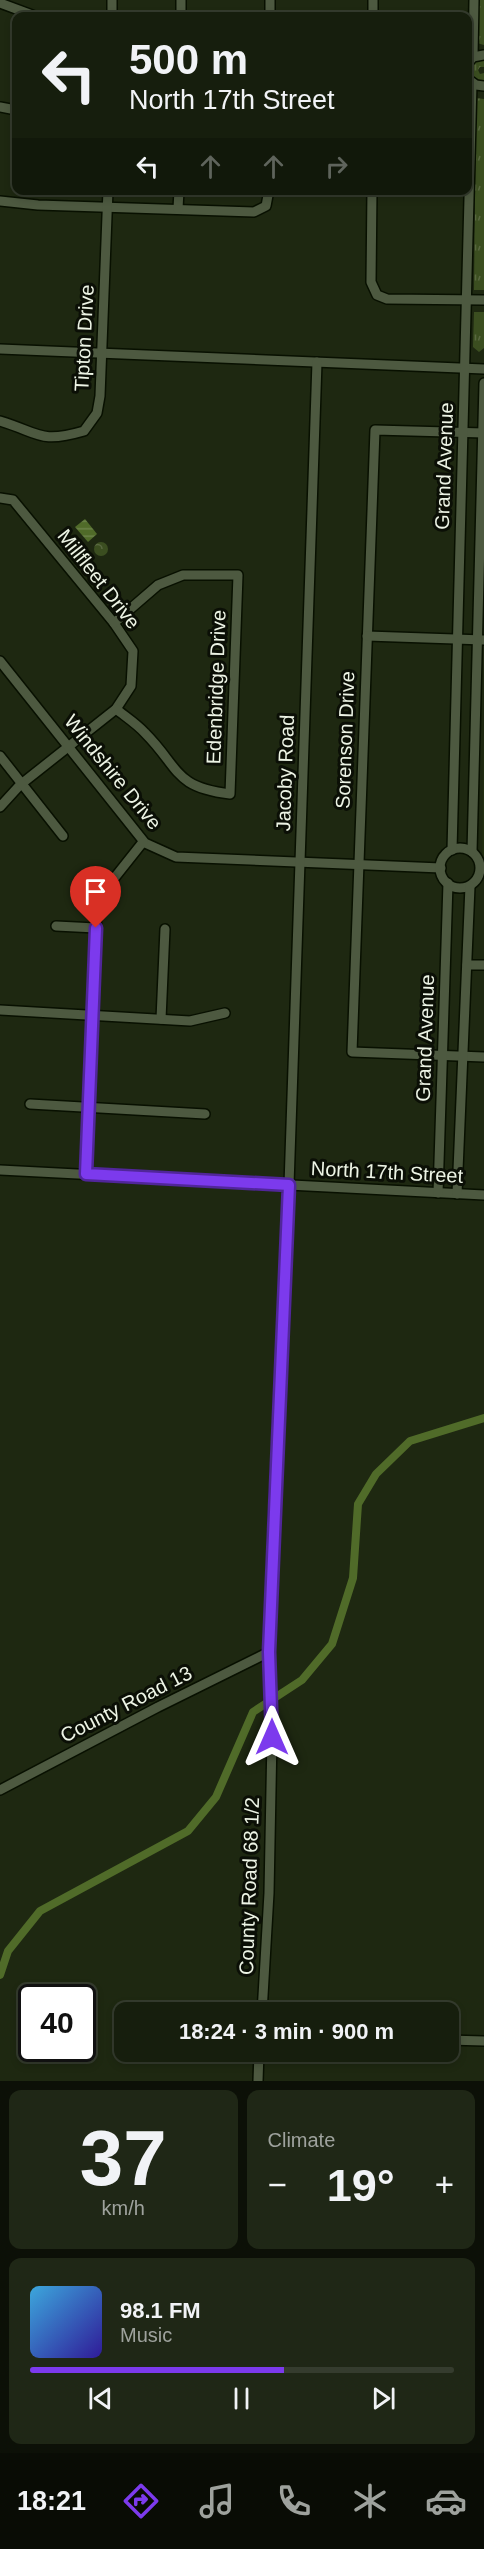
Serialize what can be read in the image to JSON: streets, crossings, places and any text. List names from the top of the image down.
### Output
{
  "streets": {
    "street": [
      "Tipton Drive",
      "Grand Avenue",
      "Millfleet Drive",
      "Edenbridge Drive",
      "Sorenson Drive",
      "Windshire Drive",
      "Jacoby Road",
      "North 17th Street",
      "County Road 13",
      "County Road 68 1/2"
    ]
  },
  "crossings": [
    ["Grand Avenue", "Sorenson Drive"],
    ["Grand Avenue", "Windshire Drive"],
    ["Grand Avenue", "North 17th Street"],
    ["Millfleet Drive", "Edenbridge Drive"],
    ["Millfleet Drive", "Windshire Drive"],
    ["Sorenson Drive", "Windshire Drive"],
    ["Windshire Drive", "Jacoby Road"],
    ["Jacoby Road", "North 17th Street"],
    ["Jacoby Road", "County Road 68 1/2"],
    ["North 17th Street", "County Road 68 1/2"],
    ["County Road 13", "County Road 68 1/2"]
  ],
  "page": {
    "turn": ["500 m", "North 17th Street"],
    "limit": "40",
    "trip": "18:24 · 3 min · 900 m",
    "tile": [
      ["37", "km/h"],
      "Climate"
    ],
    "heat": ["−", "19°", "+"],
    "song": ["98.1 FM", "Music"],
    "tabs": "18:21"
  }
}
